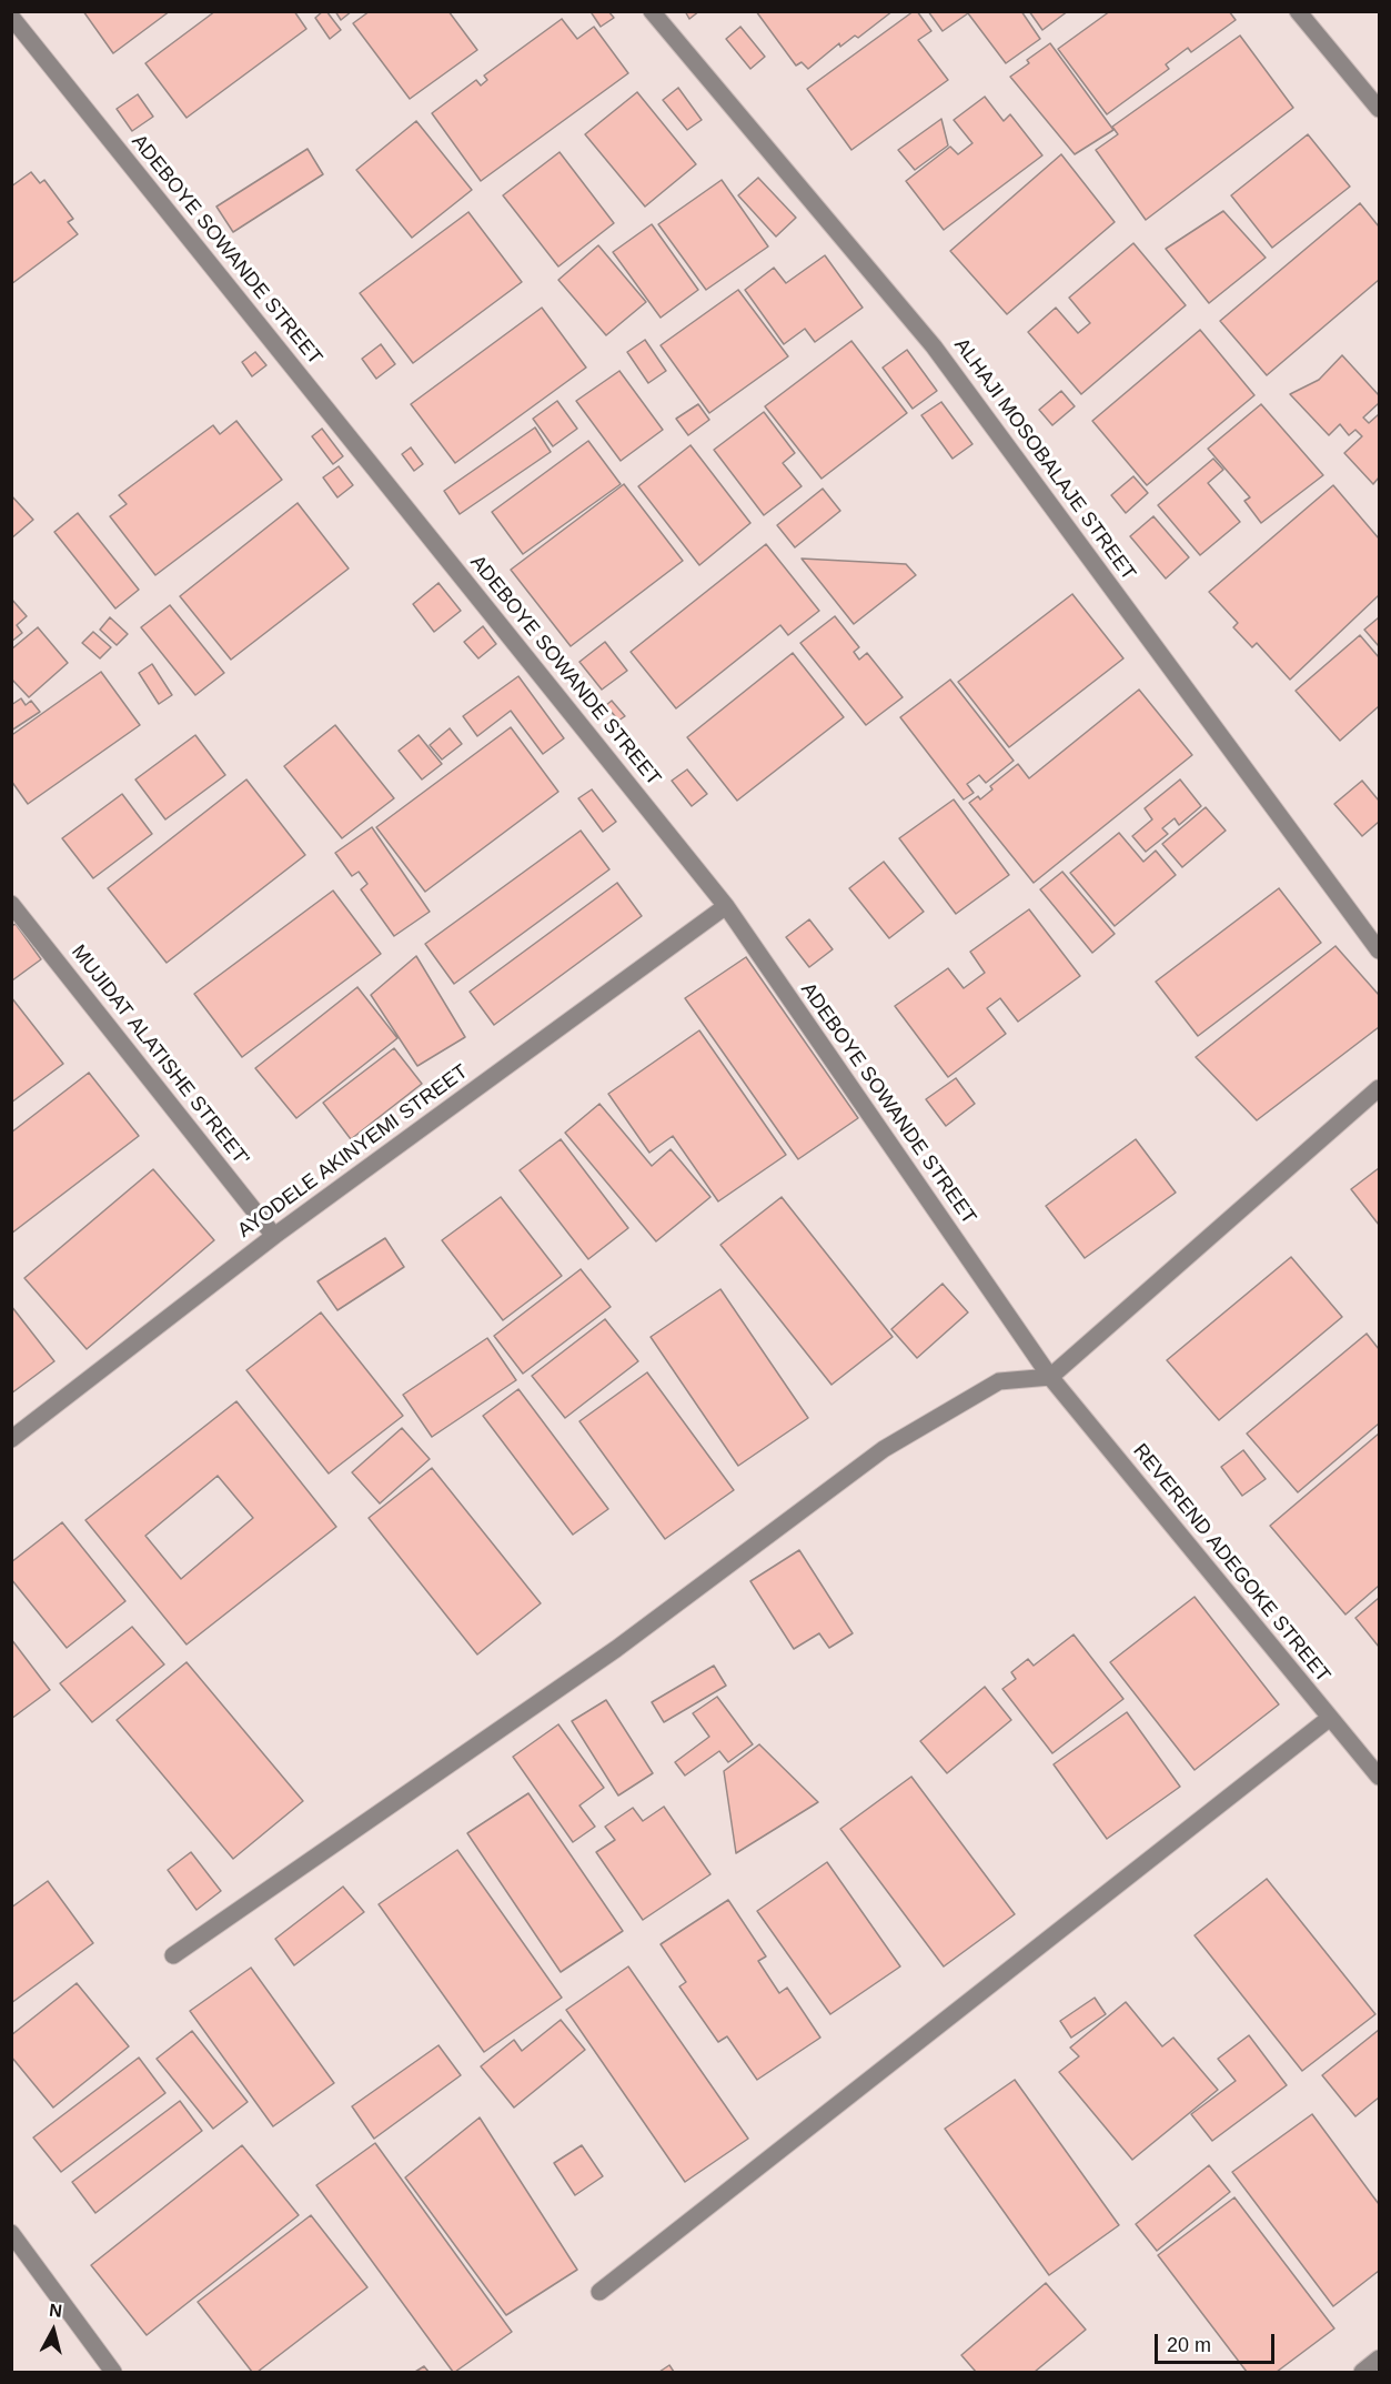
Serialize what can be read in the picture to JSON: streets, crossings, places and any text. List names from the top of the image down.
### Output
{
  "streets": {
    "street": [
      "ADEBOYE SOWANDE STREET",
      "ALHAJI MOSOBALAJE STREET",
      "MUJIDAT ALATISHE STREET'",
      "AYODELE AKINYEMI STREET",
      "REVEREND ADEGOKE STREET"
    ]
  },
  "crossings": [
    ["ADEBOYE SOWANDE STREET", "AYODELE AKINYEMI STREET"],
    ["ADEBOYE SOWANDE STREET", "REVEREND ADEGOKE STREET"],
    ["MUJIDAT ALATISHE STREET'", "AYODELE AKINYEMI STREET"]
  ],
  "scale_bar": "20 m",
  "north": "top"
}
